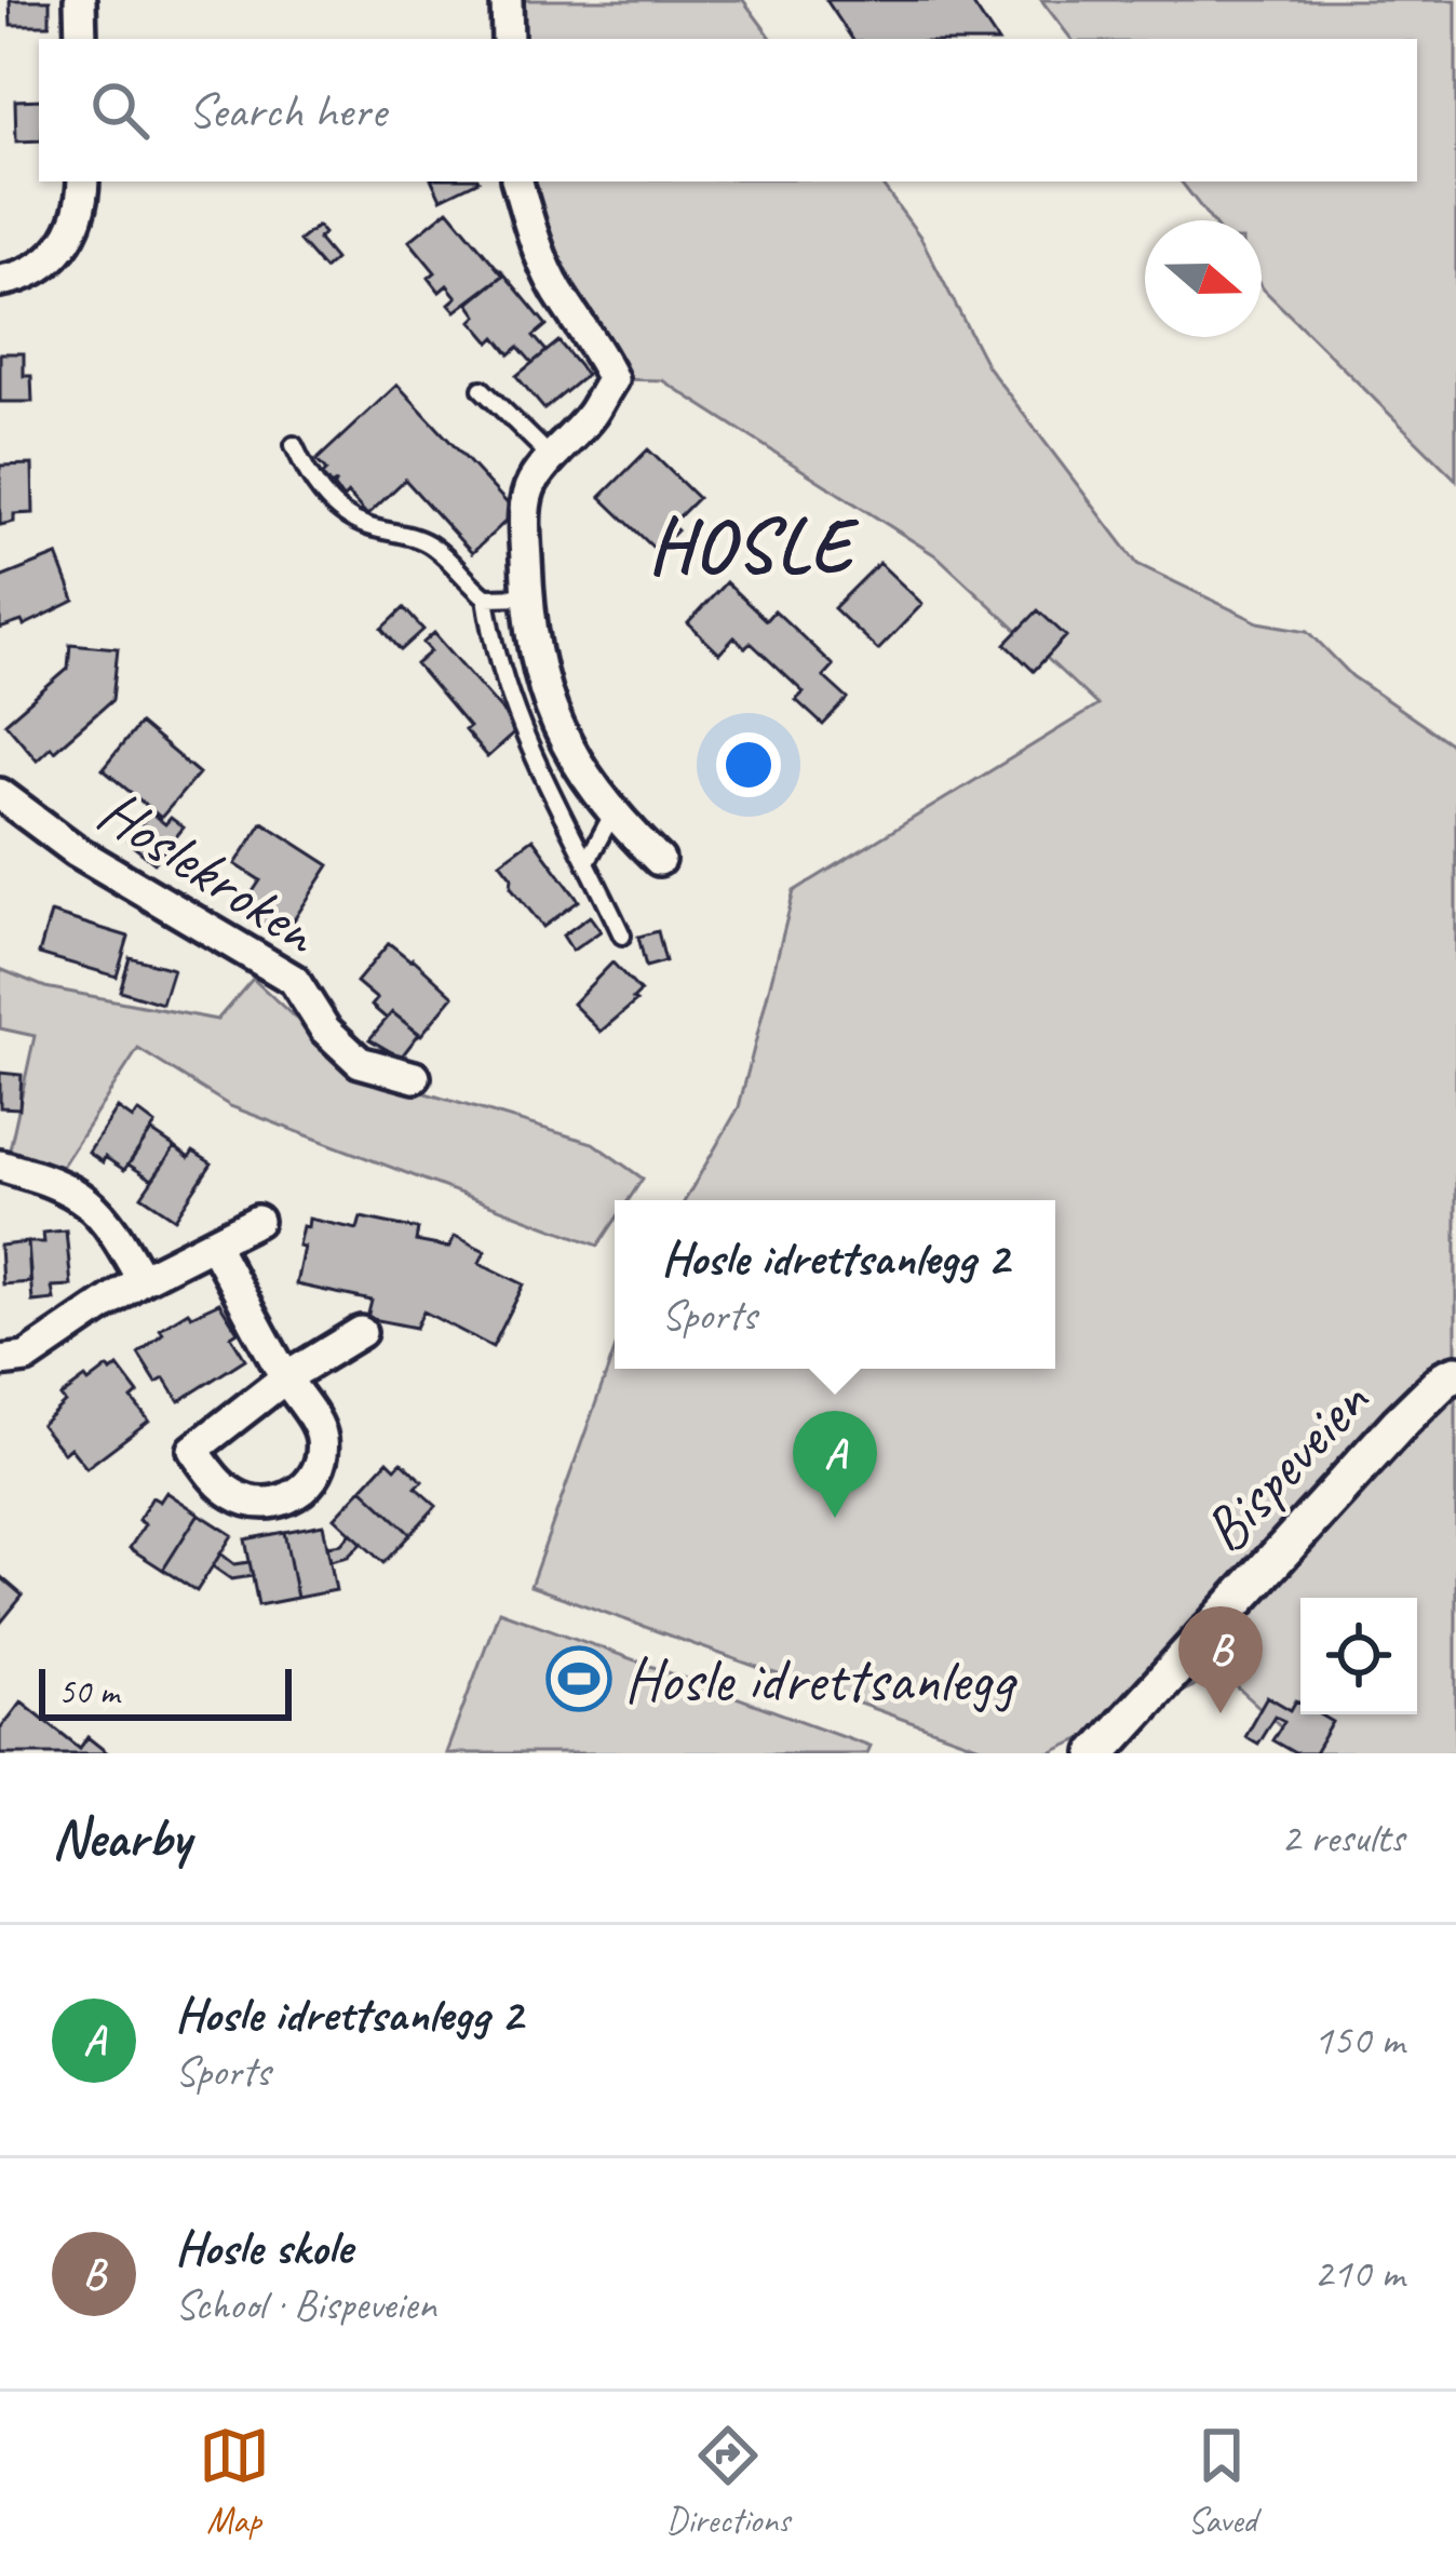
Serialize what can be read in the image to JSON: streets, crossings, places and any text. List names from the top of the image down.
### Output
{
  "streets": {
    "street": ["Hoslekroken", "Bispeveien"]
  },
  "districts": ["HOSLE"],
  "places": {
    "sports": ["Hosle idrettsanlegg"]
  },
  "scale_bar": "50 m",
  "north": "right",
  "page": {
    "search": "Search here",
    "popup": ["Hosle idrettsanlegg 2", "Sports"],
    "pins": ["A", "B"],
    "scale": "50 m",
    "heading": ["Nearby", "2 results"],
    "list": [
      {
        "mark": "A",
        "name": "Hosle idrettsanlegg 2",
        "note": "Sports",
        "value": "150 m"
      },
      {
        "mark": "B",
        "name": "Hosle skole",
        "note": "School · Bispeveien",
        "value": "210 m"
      }
    ],
    "nav": ["Map", "Directions", "Saved"]
  }
}
